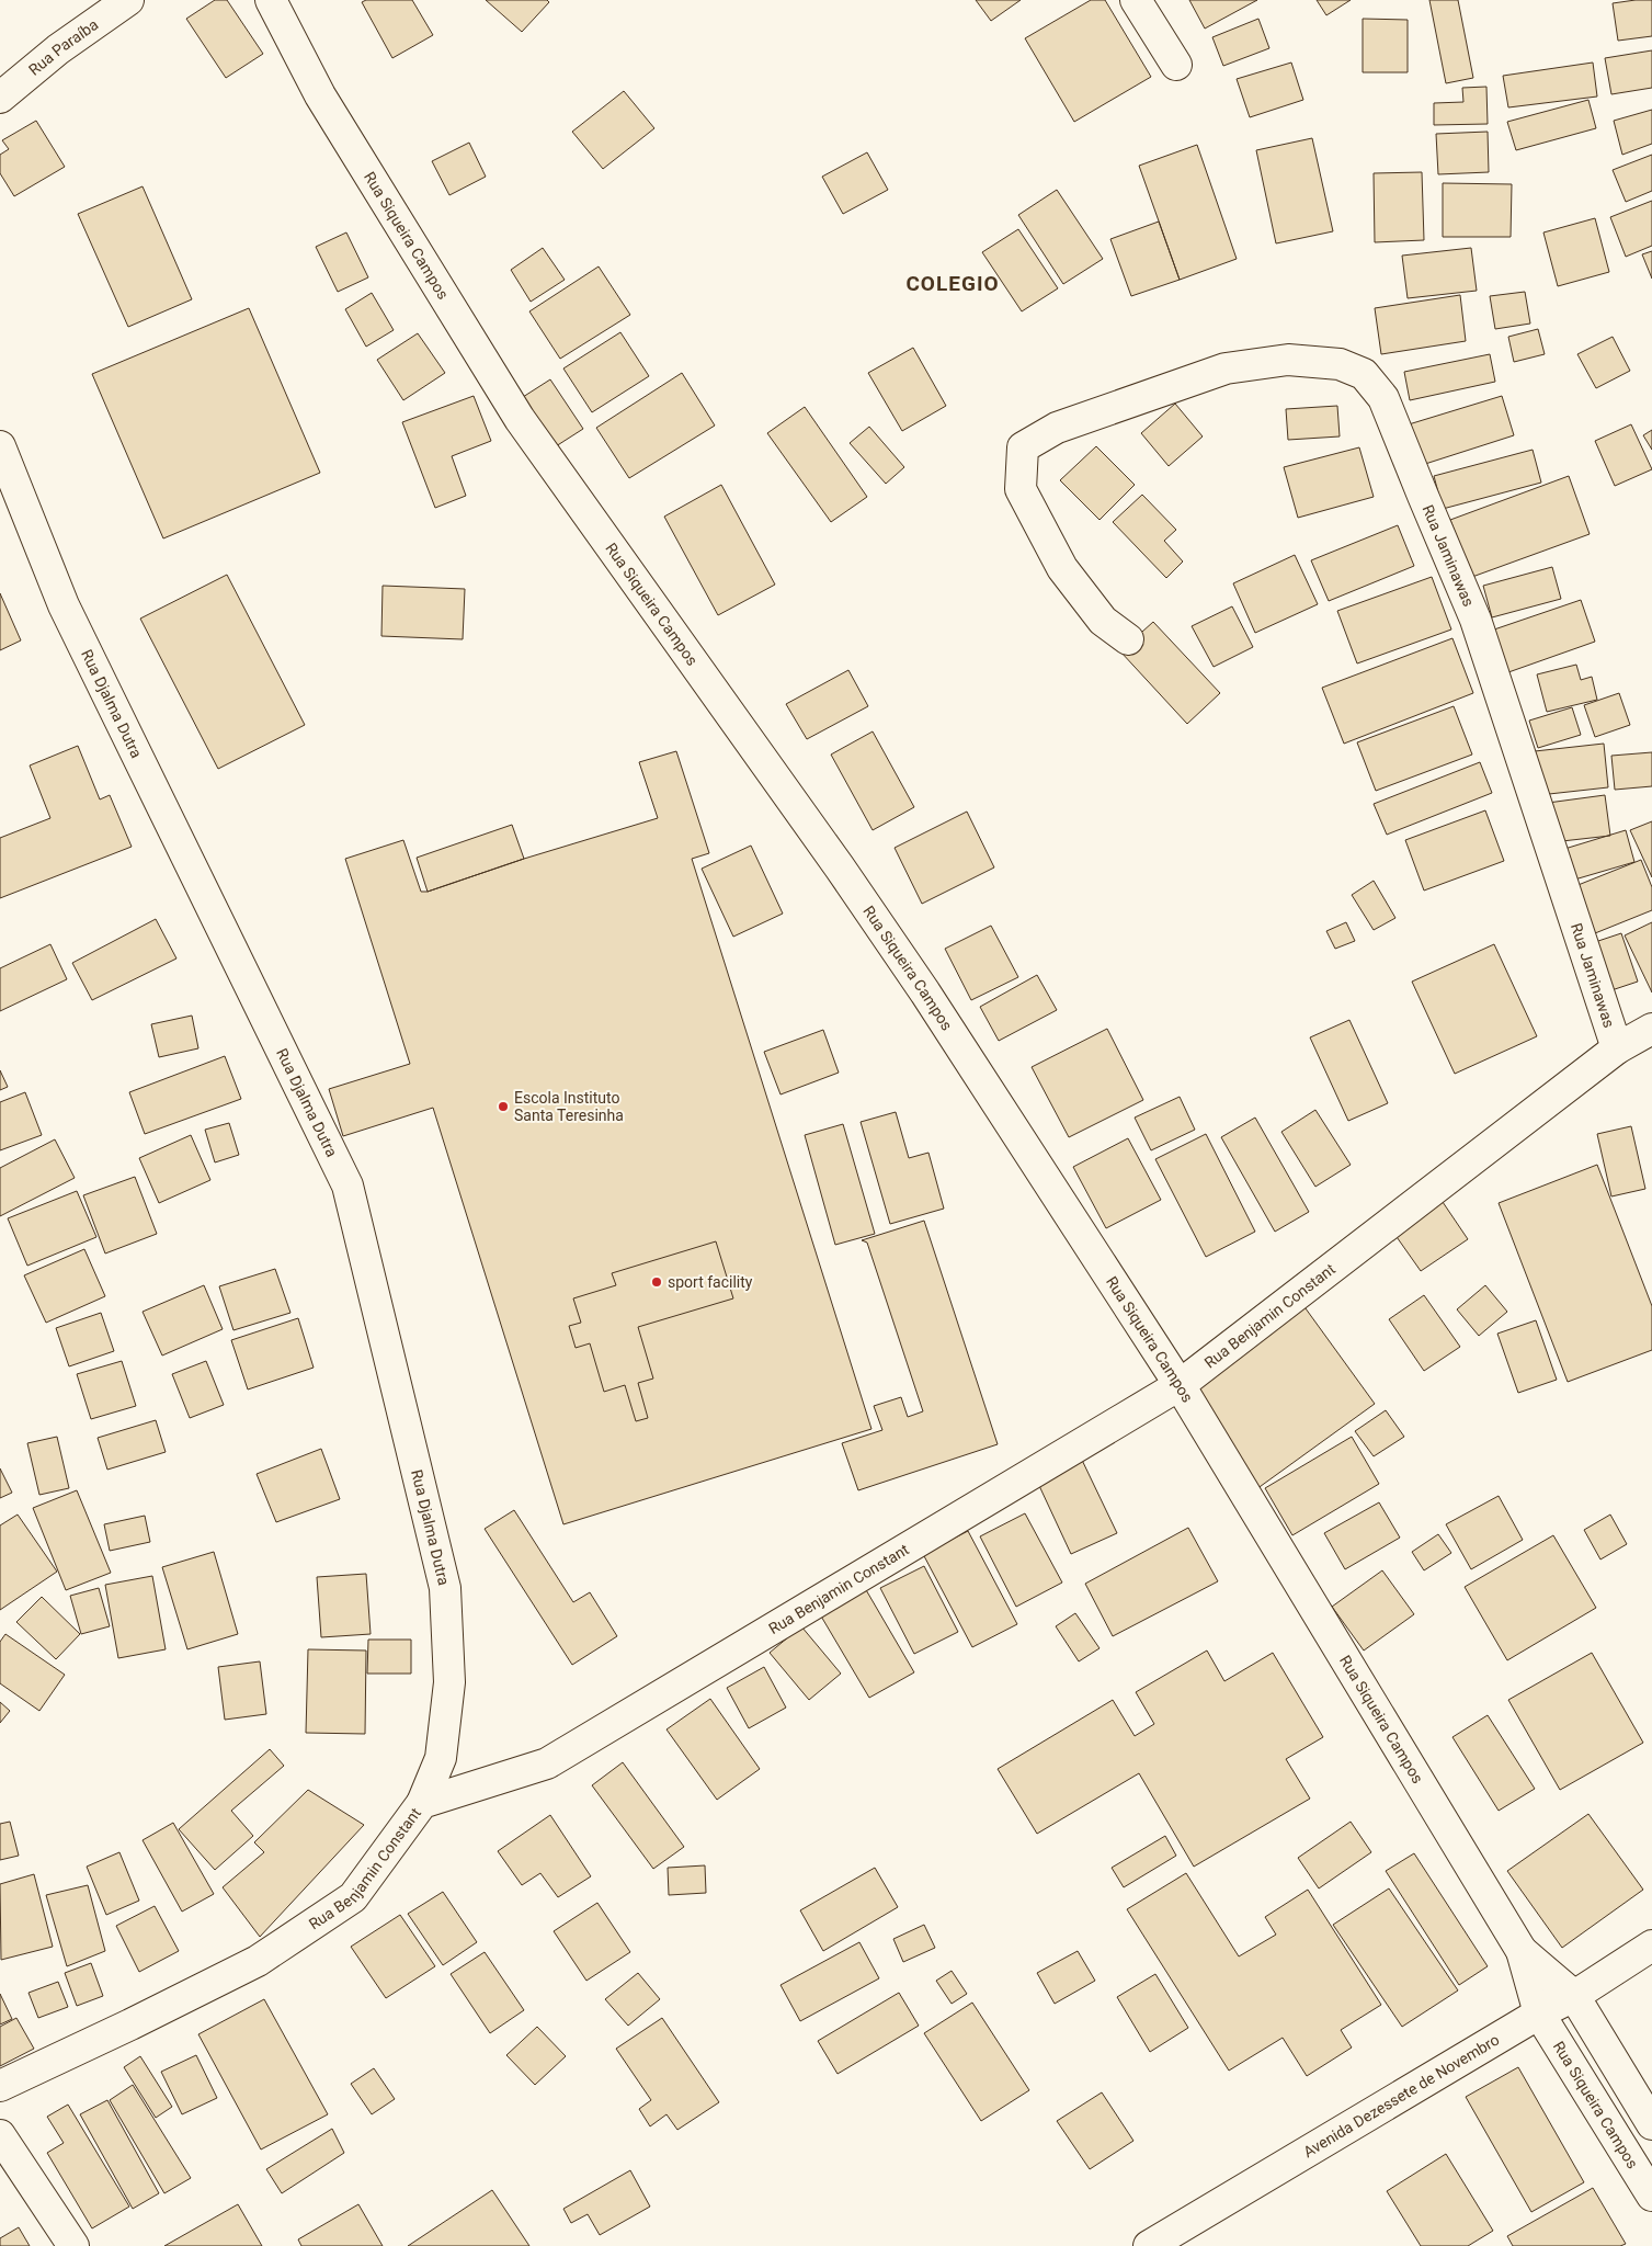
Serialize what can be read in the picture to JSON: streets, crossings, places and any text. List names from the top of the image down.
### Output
{
  "streets": {
    "street": [
      "Rua Paraíba",
      "Rua Siqueira Campos",
      "Rua Jaminawas",
      "Rua Djalma Dutra",
      "Rua Benjamin Constant",
      "Avenida Dezessete de Novembro"
    ]
  },
  "crossings": [
    ["Rua Siqueira Campos", "Rua Benjamin Constant"],
    ["Rua Siqueira Campos", "Avenida Dezessete de Novembro"],
    ["Rua Jaminawas", "Rua Benjamin Constant"],
    ["Rua Djalma Dutra", "Rua Benjamin Constant"]
  ],
  "districts": ["COLEGIO"],
  "places": ["Escola Instituto Santa Teresinha", "sport facility"]
}
